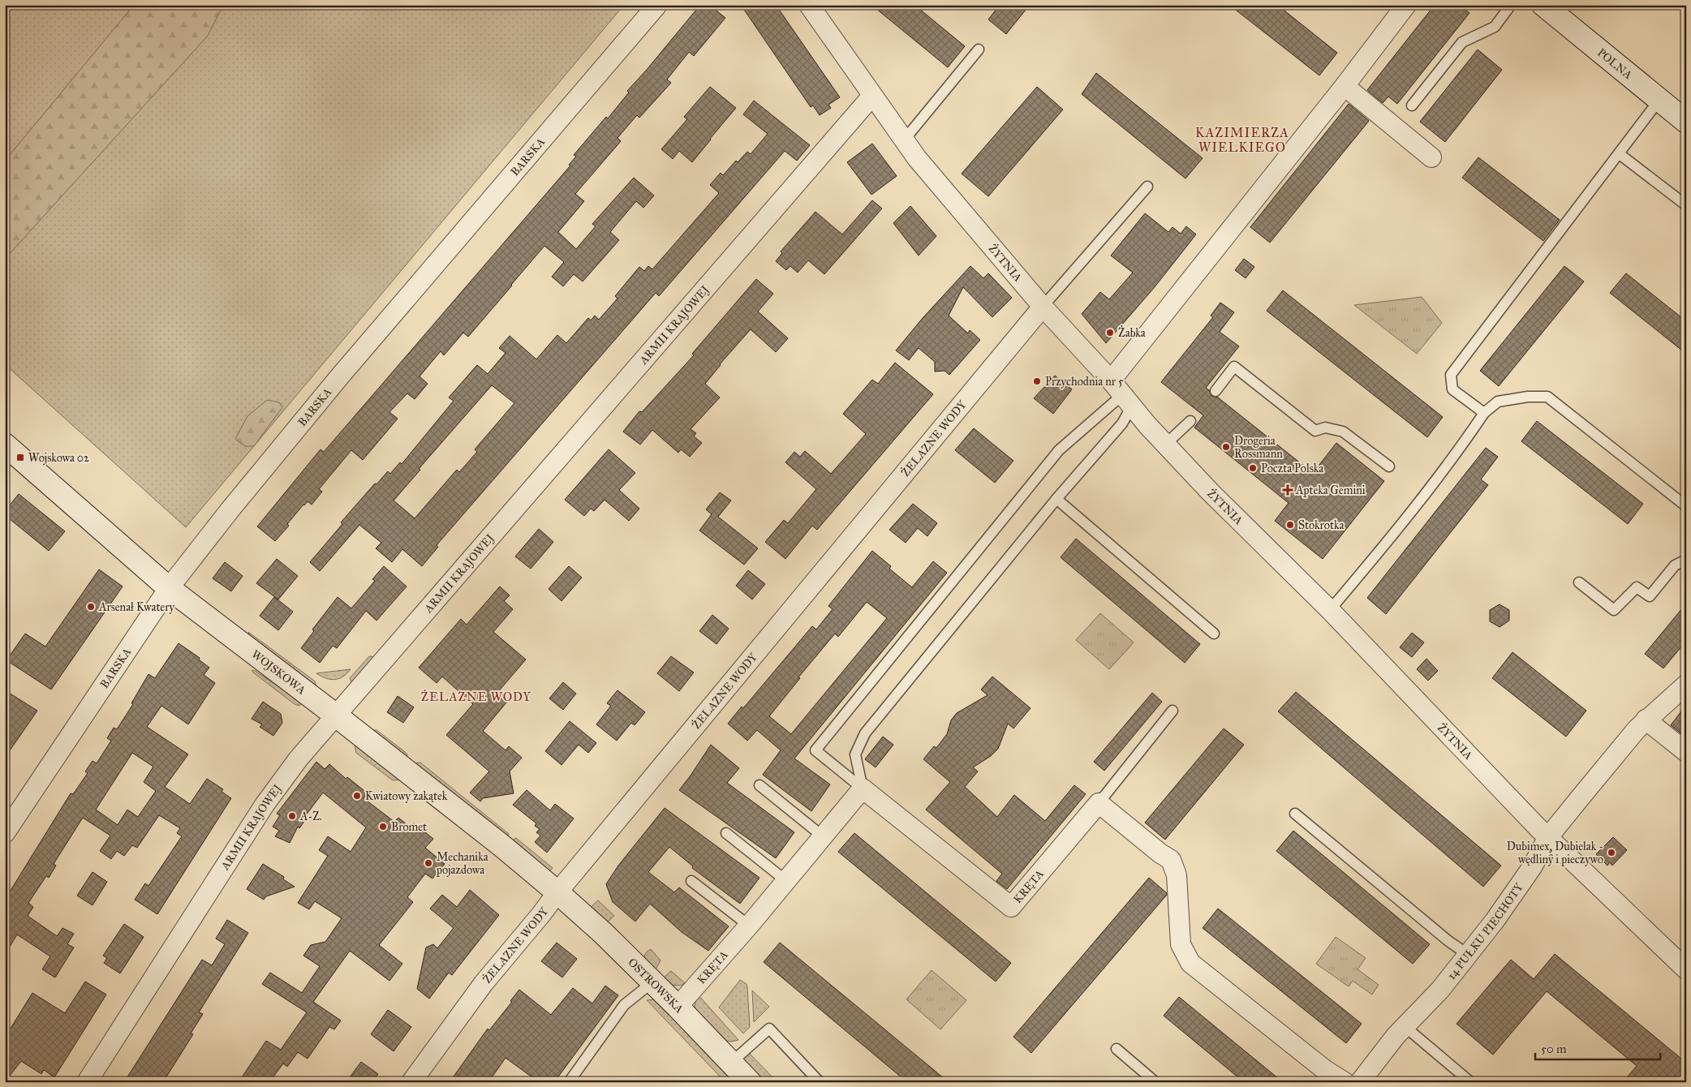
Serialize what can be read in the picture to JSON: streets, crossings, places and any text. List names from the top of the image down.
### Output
{
  "streets": {
    "street": [
      "POLNA",
      "BARSKA",
      "ŻYTNIA",
      "ARMII KRAJOWEJ",
      "ŻELAZNE WODY",
      "WOJSKOWA",
      "KRĘTA",
      "14 PUŁKU PIECHOTY",
      "OSTROWSKA"
    ]
  },
  "crossings": [
    ["BARSKA", "WOJSKOWA"],
    ["ŻYTNIA", "ARMII KRAJOWEJ"],
    ["ŻYTNIA", "ŻELAZNE WODY"],
    ["ŻYTNIA", "14 PUŁKU PIECHOTY"],
    ["ARMII KRAJOWEJ", "WOJSKOWA"],
    ["ŻELAZNE WODY", "WOJSKOWA"],
    ["ŻELAZNE WODY", "OSTROWSKA"],
    ["WOJSKOWA", "OSTROWSKA"],
    ["KRĘTA", "OSTROWSKA"]
  ],
  "districts": ["KAZIMIERZA WIELKIEGO", "ŻELAZNE WODY"],
  "places": {
    "other": [
      "Żabka",
      "Przychodnia nr 5",
      "Drogeria Rossmann",
      "Poczta Polska",
      "Stokrotka",
      "Arsenał Kwatery",
      "Kwiatowy zakątek",
      "A-Z.",
      "Bromet",
      "Dubimex, Dubielak - wędliny i pieczywo",
      "Mechanika pojazdowa"
    ],
    "transit": ["Wojskowa 02"],
    "health": ["Apteka Gemini"]
  },
  "scale_bar": "50 m"
}
